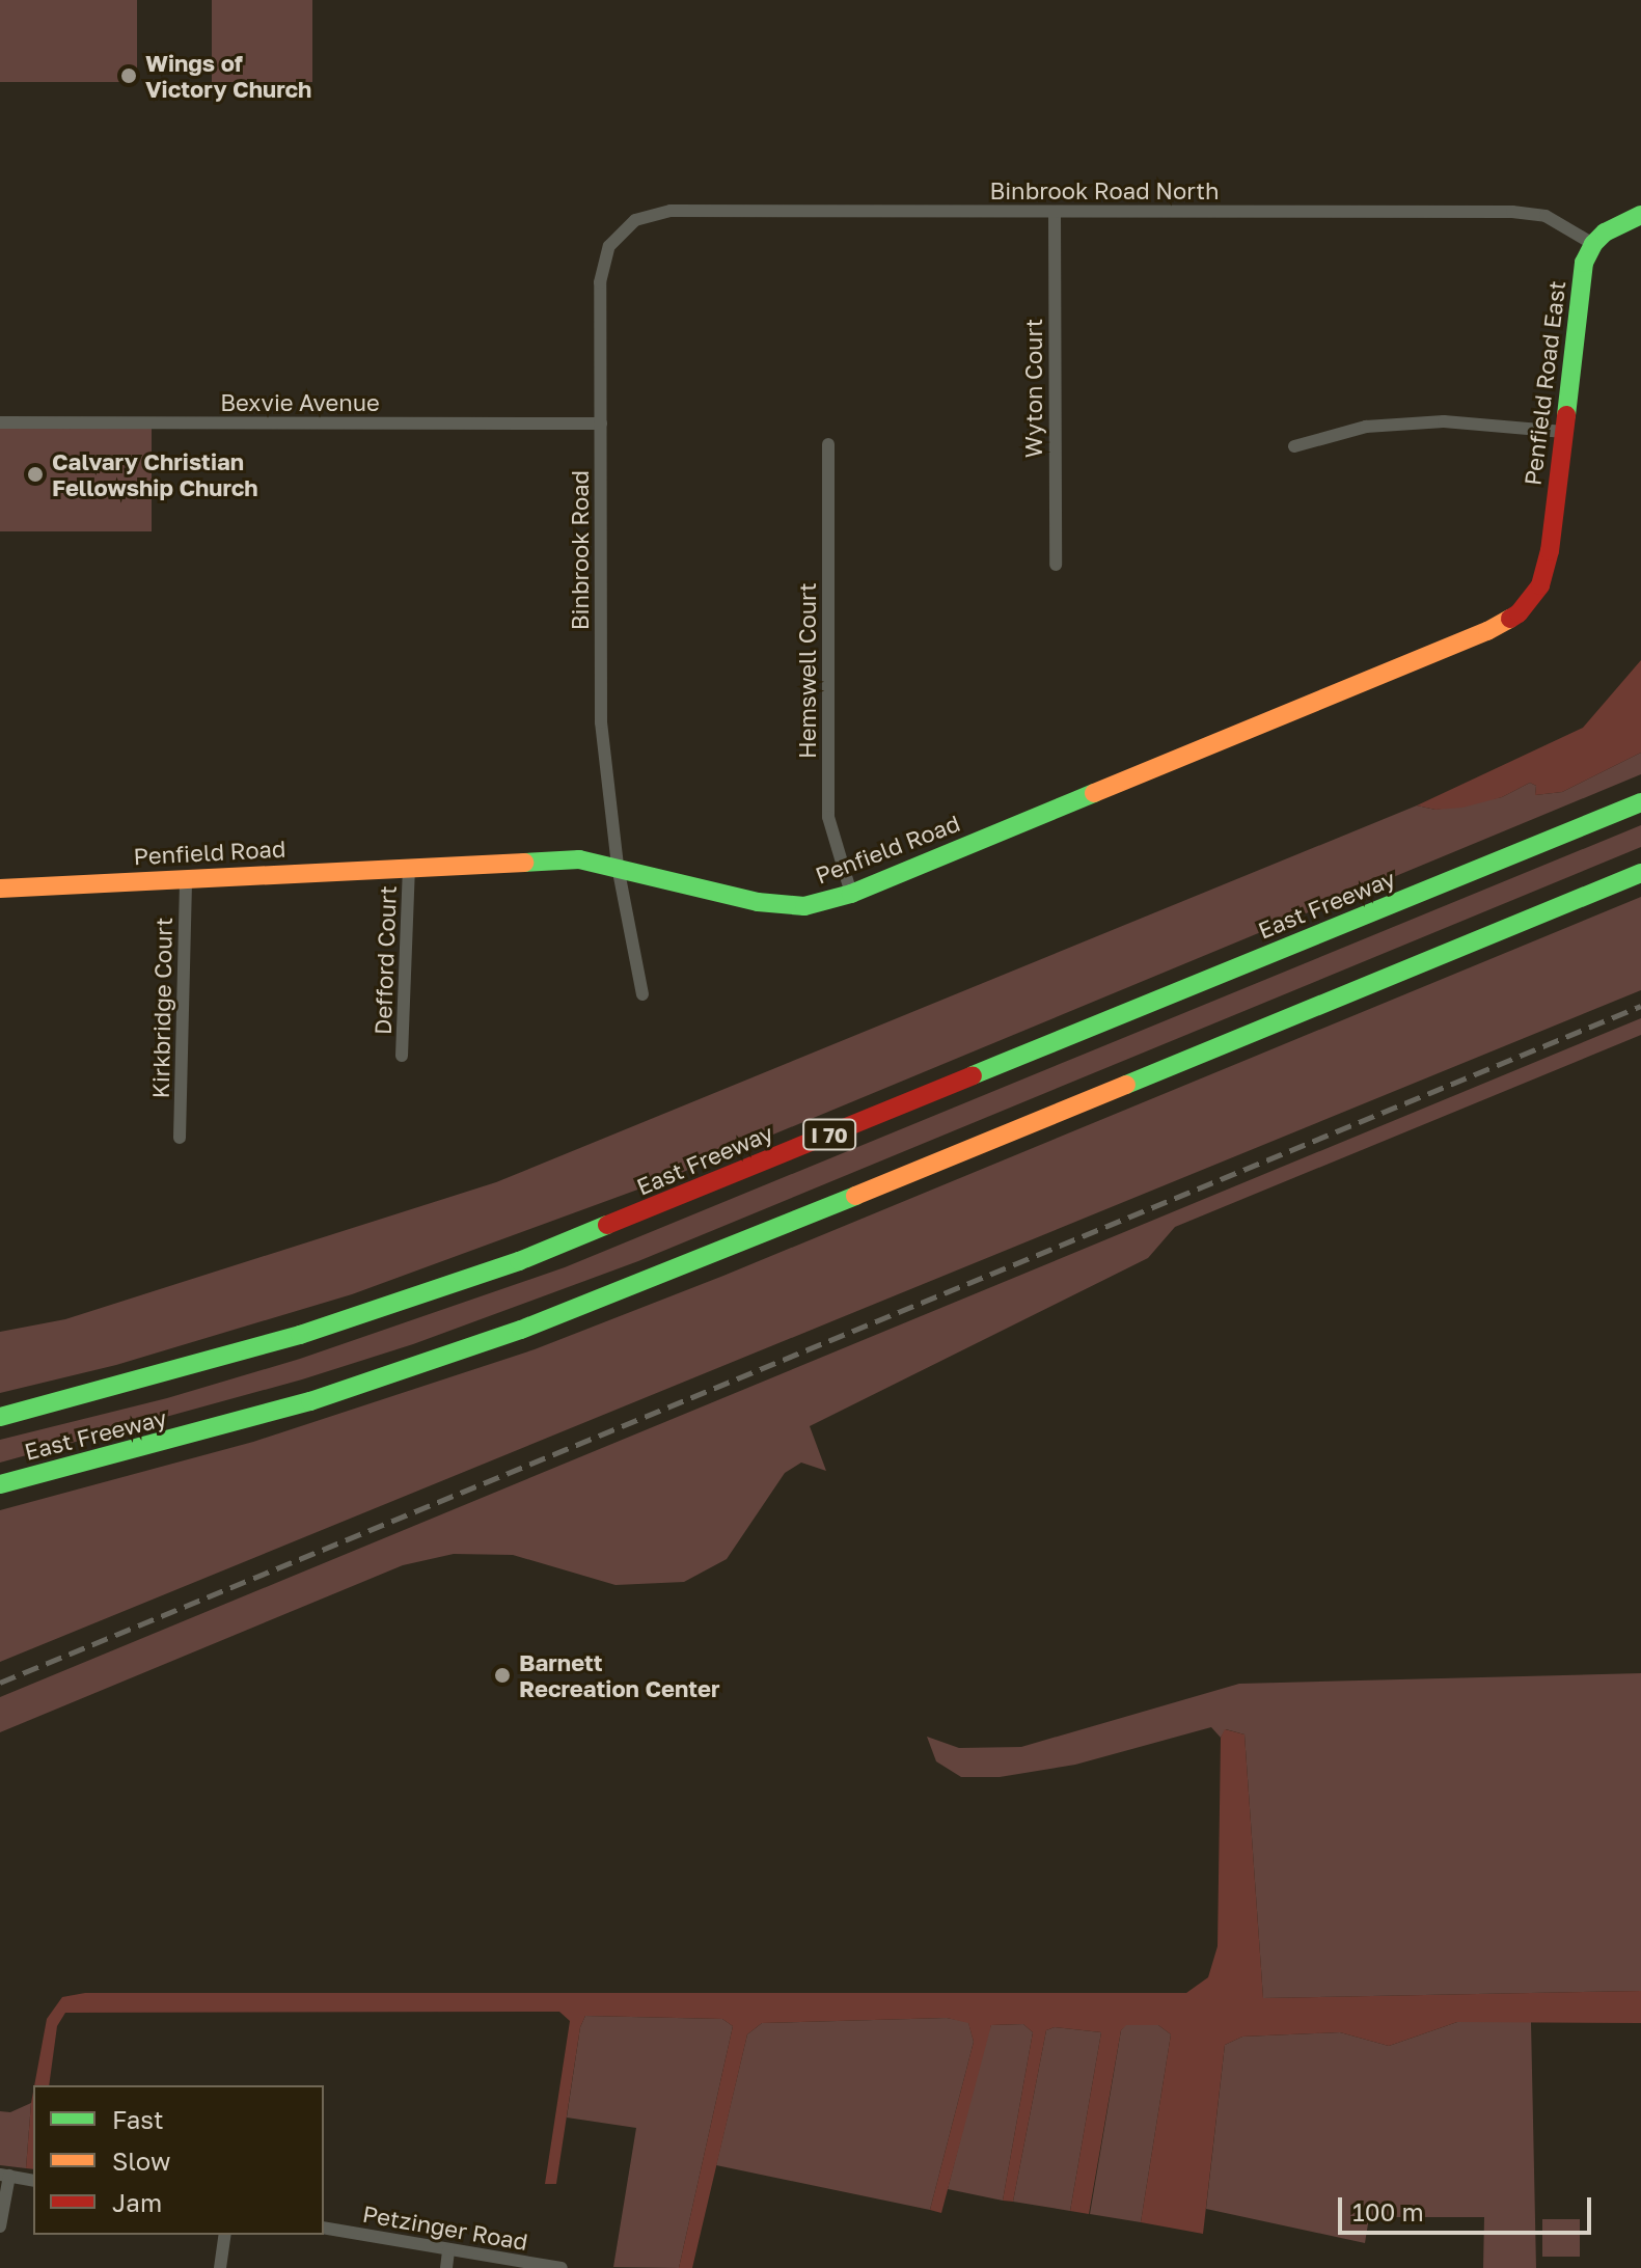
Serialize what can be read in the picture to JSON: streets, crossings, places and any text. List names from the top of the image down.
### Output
{
  "streets": {
    "main road": [
      "Penfield Road East",
      "Penfield Road",
      "East Freeway",
      "I 70"
    ],
    "street": [
      "Binbrook Road North",
      "Wyton Court",
      "Bexvie Avenue",
      "Binbrook Road",
      "Hemswell Court",
      "Defford Court",
      "Kirkbridge Court",
      "Petzinger Road"
    ]
  },
  "crossings": [
    ["Binbrook Road North", "Penfield Road East"],
    ["Binbrook Road North", "Wyton Court"],
    ["Binbrook Road North", "Binbrook Road"],
    ["Penfield Road East", "Penfield Road"],
    ["Bexvie Avenue", "Binbrook Road"],
    ["Binbrook Road", "Penfield Road"],
    ["Hemswell Court", "Penfield Road"],
    ["Penfield Road", "Defford Court"],
    ["Penfield Road", "Kirkbridge Court"]
  ],
  "places": ["Wings of Victory Church", "Calvary Christian Fellowship Church", "Barnett Recreation Center"],
  "legend": ["Fast", "Slow", "Jam"],
  "scale_bar": "100 m"
}
